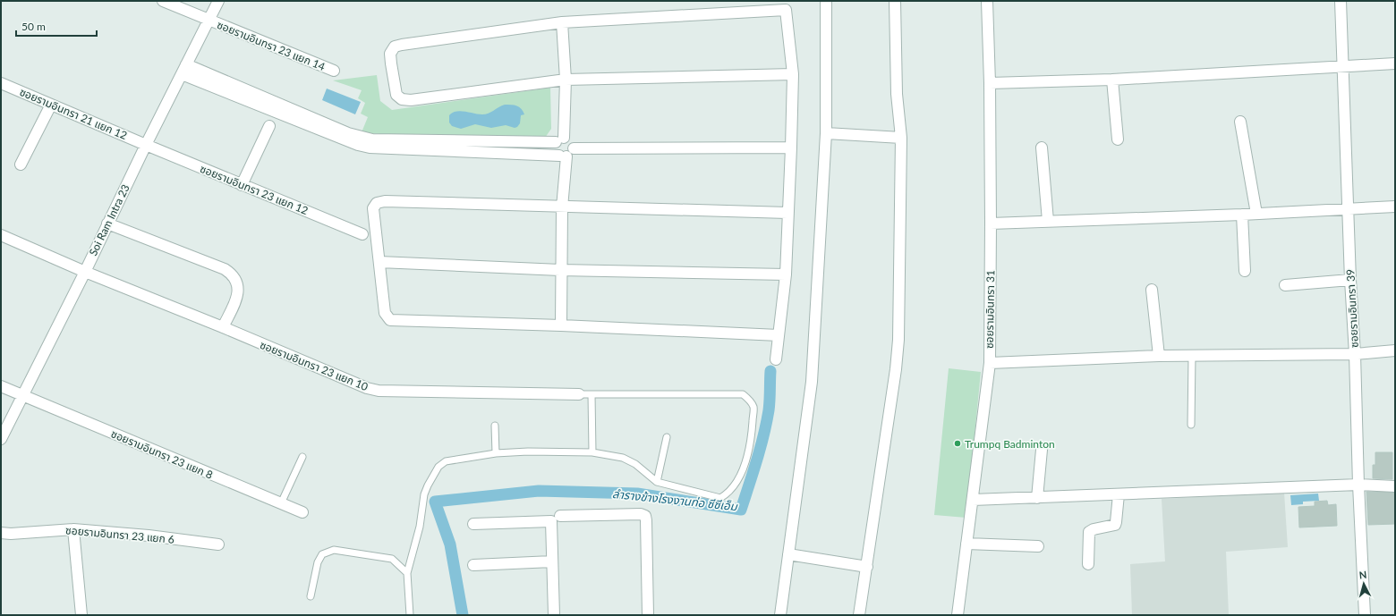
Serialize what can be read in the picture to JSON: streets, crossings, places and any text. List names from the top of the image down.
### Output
{
  "streets": {
    "street": [
      "ซอยรามอินทรา 23 แยก 14",
      "ซอยรามอินทรา 21 แยก 12",
      "ซอยรามอินทรา 23 แยก 12",
      "Soi Ram Intra 23",
      "ซอยรามอินทรา 39",
      "ซอยรามอินทรา 31",
      "ซอยรามอินทรา 23 แยก 10",
      "ซอยรามอินทรา 23 แยก 8",
      "ซอยรามอินทรา 23 แยก 6"
    ]
  },
  "crossings": [
    ["ซอยรามอินทรา 23 แยก 14", "Soi Ram Intra 23"],
    ["ซอยรามอินทรา 21 แยก 12", "ซอยรามอินทรา 23 แยก 12"],
    ["ซอยรามอินทรา 21 แยก 12", "Soi Ram Intra 23"],
    ["ซอยรามอินทรา 23 แยก 12", "Soi Ram Intra 23"],
    ["Soi Ram Intra 23", "ซอยรามอินทรา 23 แยก 10"],
    ["Soi Ram Intra 23", "ซอยรามอินทรา 23 แยก 8"]
  ],
  "water": ["ลำรางข้างโรงงานท่อ ซีซีเอ็ม"],
  "places": ["Trumpq Badminton"],
  "scale_bar": "50 m",
  "north": "top"
}
